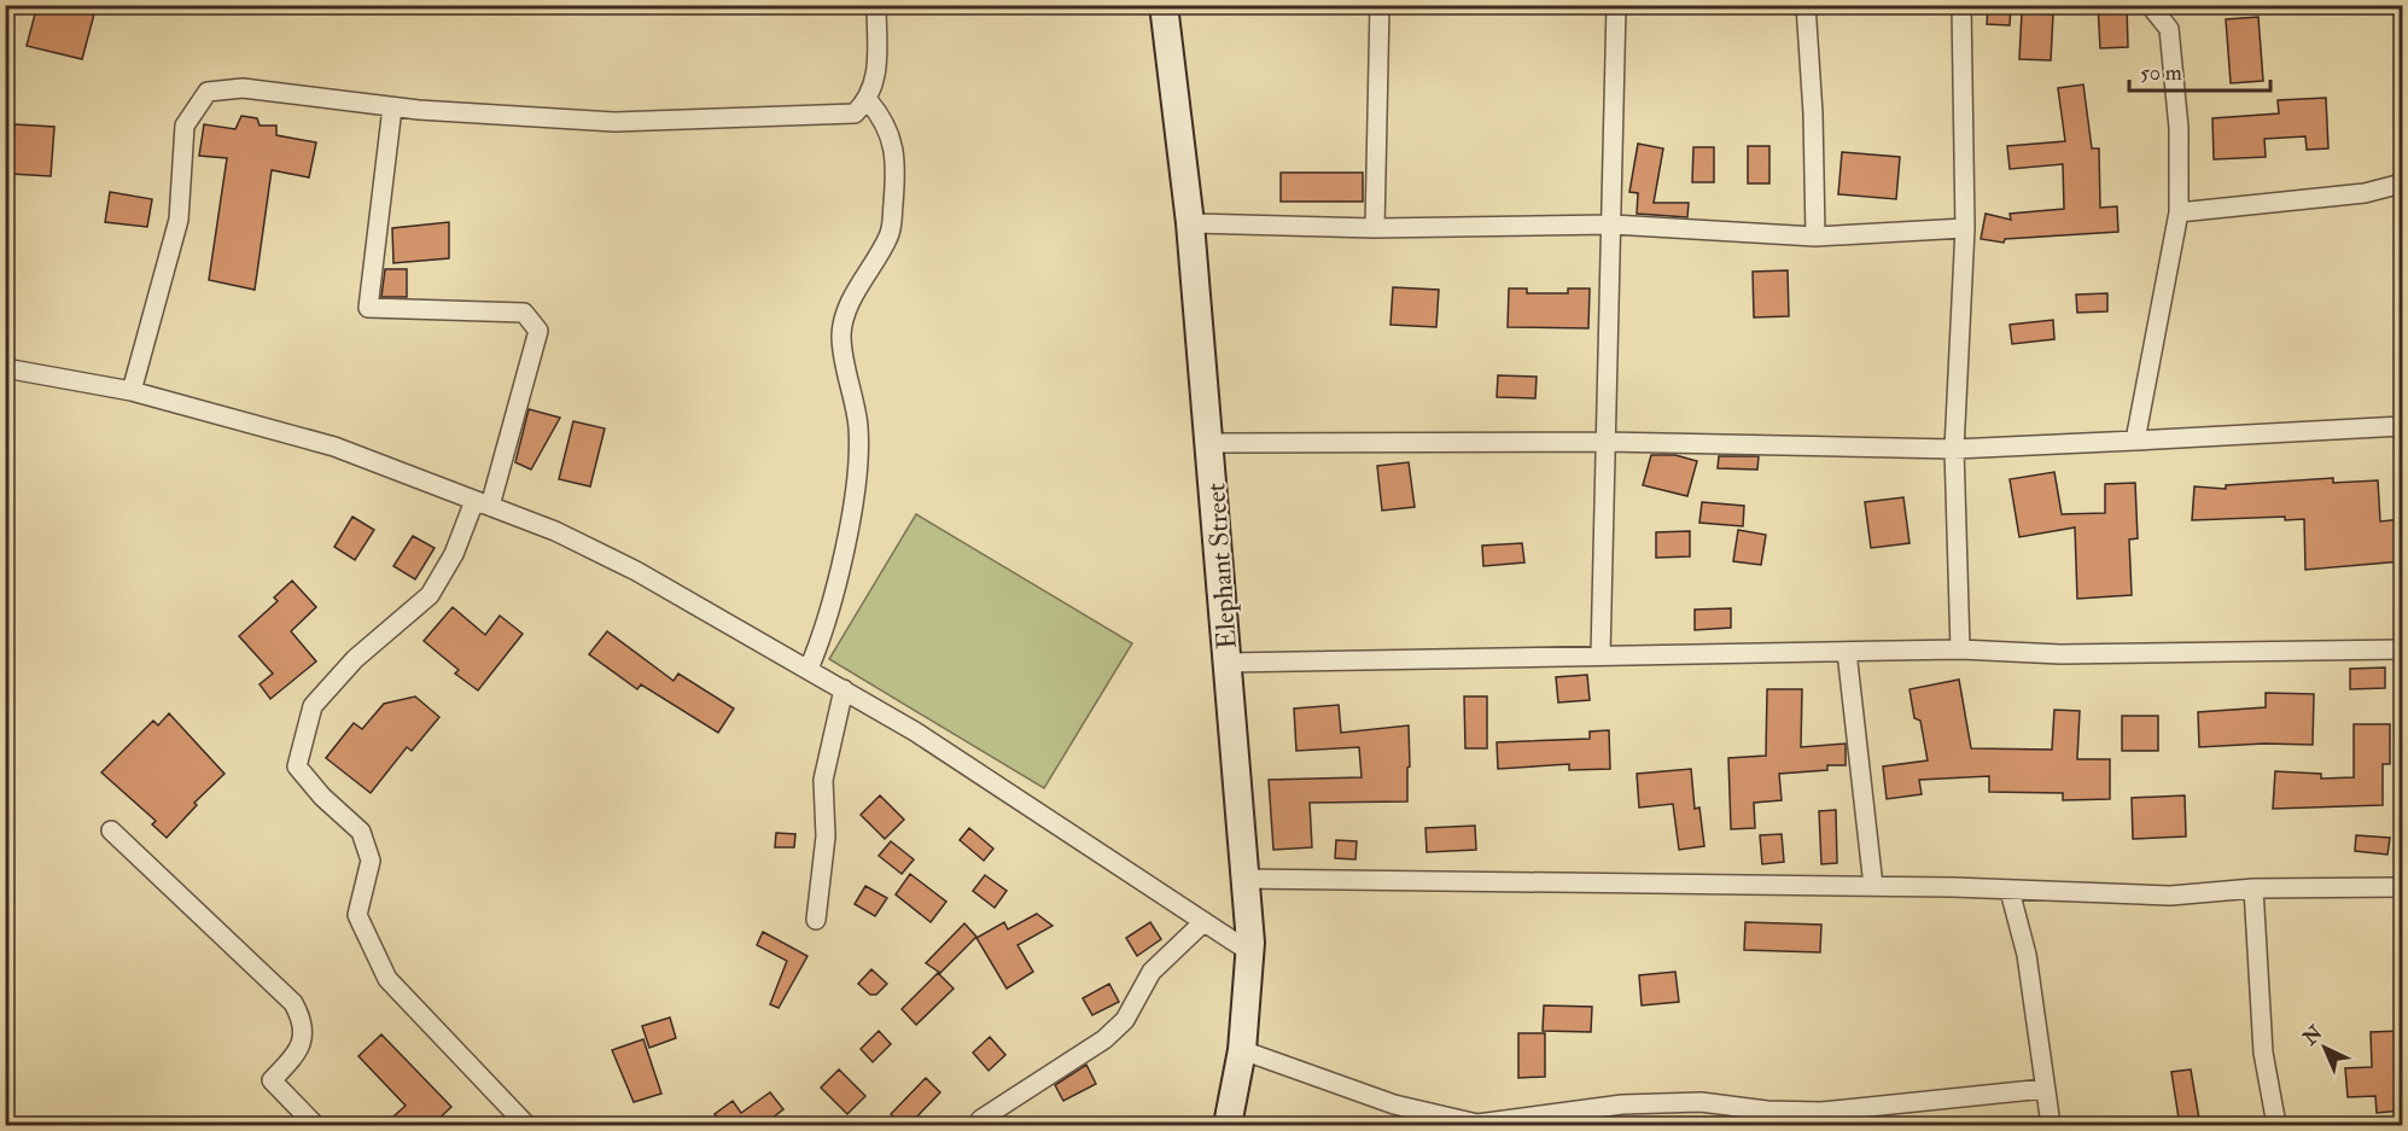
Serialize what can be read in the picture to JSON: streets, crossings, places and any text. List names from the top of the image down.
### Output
{
  "streets": {
    "main road": ["Elephant Street"]
  },
  "scale_bar": "50 m",
  "north": "top left"
}
